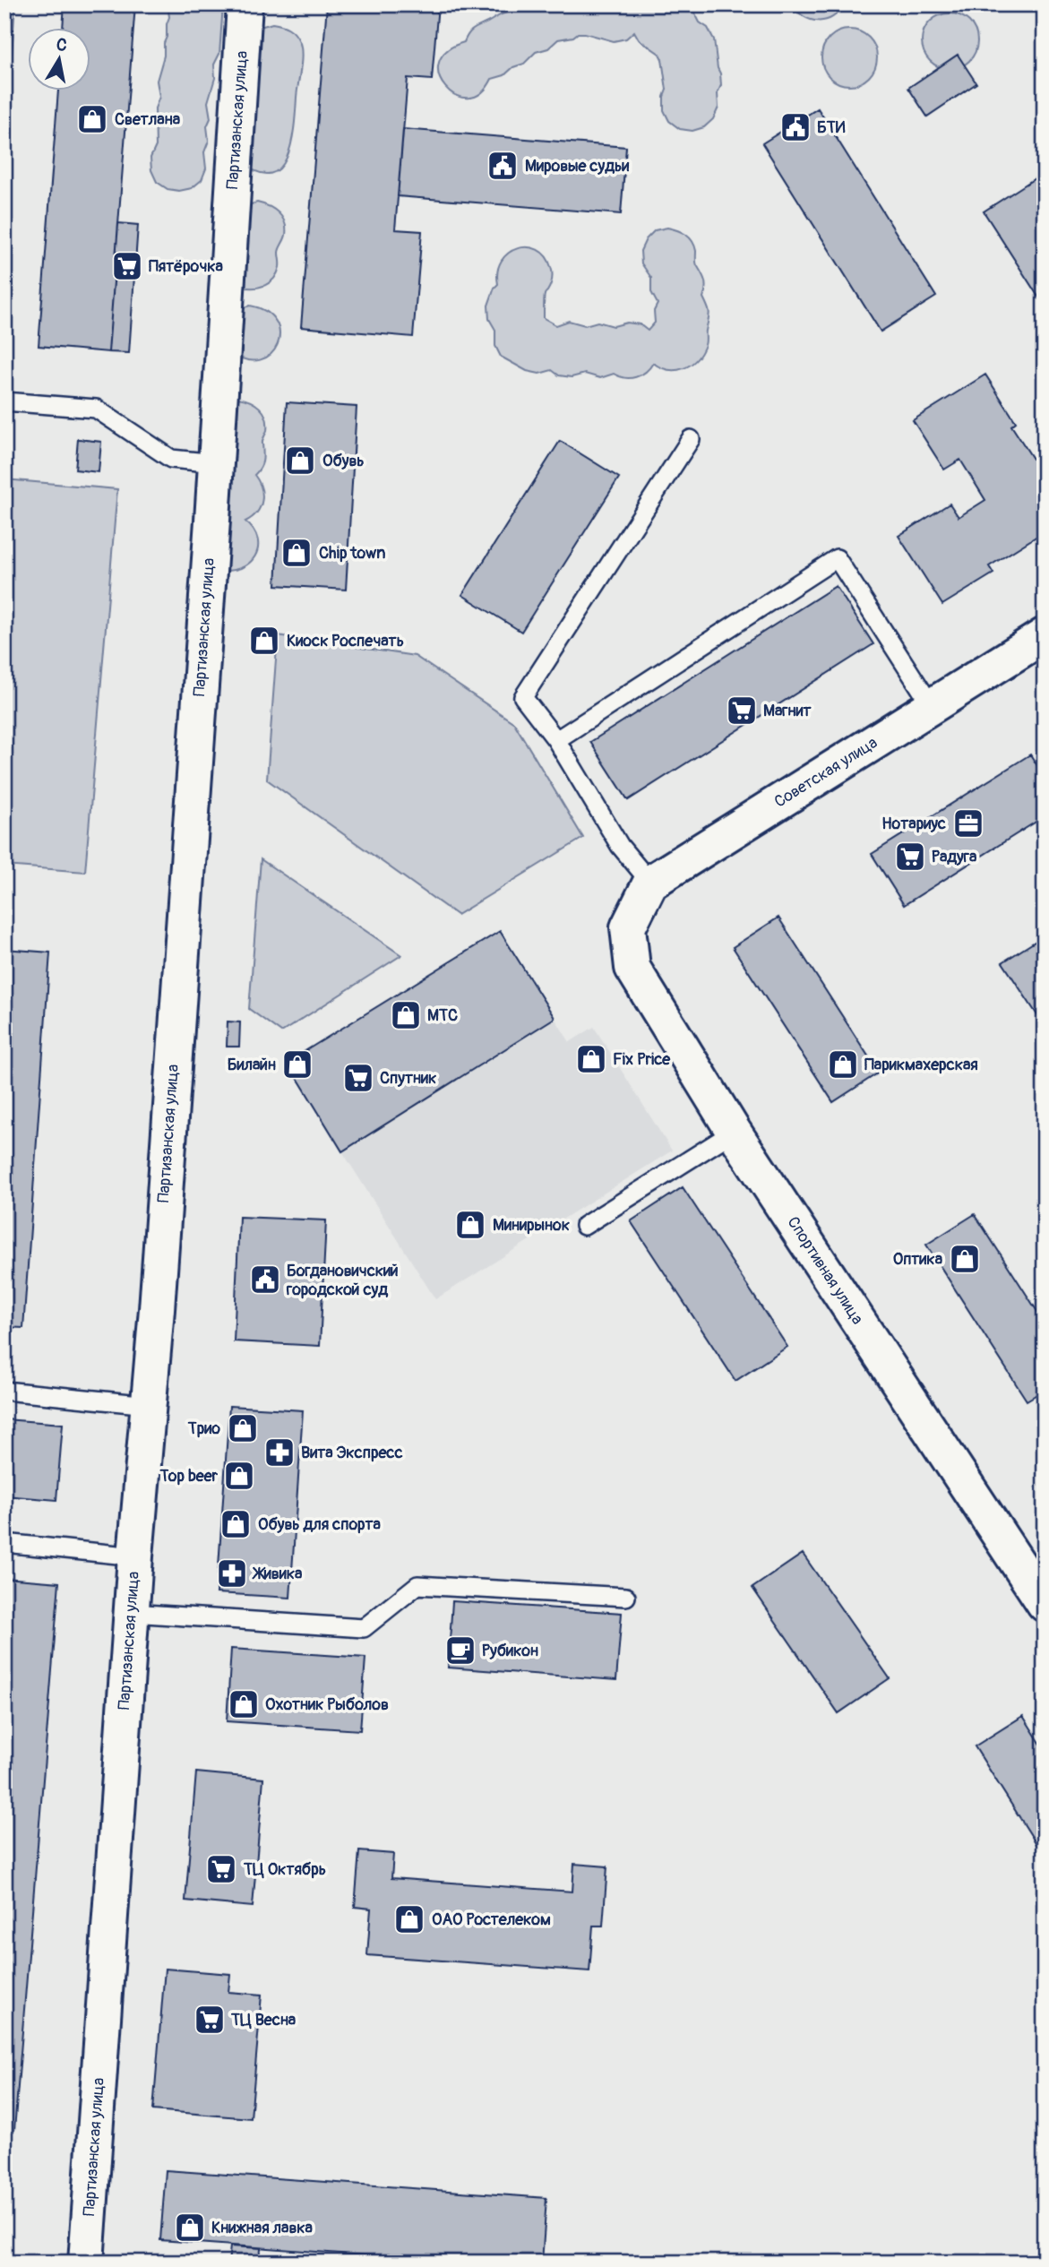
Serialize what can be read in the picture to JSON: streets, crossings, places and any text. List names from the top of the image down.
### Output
{
  "streets": {
    "street": ["Партизанская улица", "Советская улица", "Спортивная улица"]
  },
  "crossings": [
    ["Советская улица", "Спортивная улица"]
  ],
  "places": {
    "shop": [
      "Светлана",
      "Обувь",
      "Chip town",
      "Киоск Роспечать",
      "МТС",
      "Fix Price",
      "Билайн",
      "Парикмахерская",
      "Минирынок",
      "Оптика",
      "Трио",
      "Top beer",
      "Обувь для спорта",
      "Охотник Рыболов",
      "ОАО Ростелеком",
      "Книжная лавка"
    ],
    "public building": ["БТИ", "Мировые судьи", "Богдановичский городской суд"],
    "supermarket": [
      "Пятёрочка",
      "Магнит",
      "Радуга",
      "Спутник",
      "ТЦ Октябрь",
      "ТЦ Весна"
    ],
    "office": ["Нотариус"],
    "pharmacy": ["Вита Экспресс", "Живика"],
    "cafe": ["Рубикон"]
  },
  "north": "top"
}
